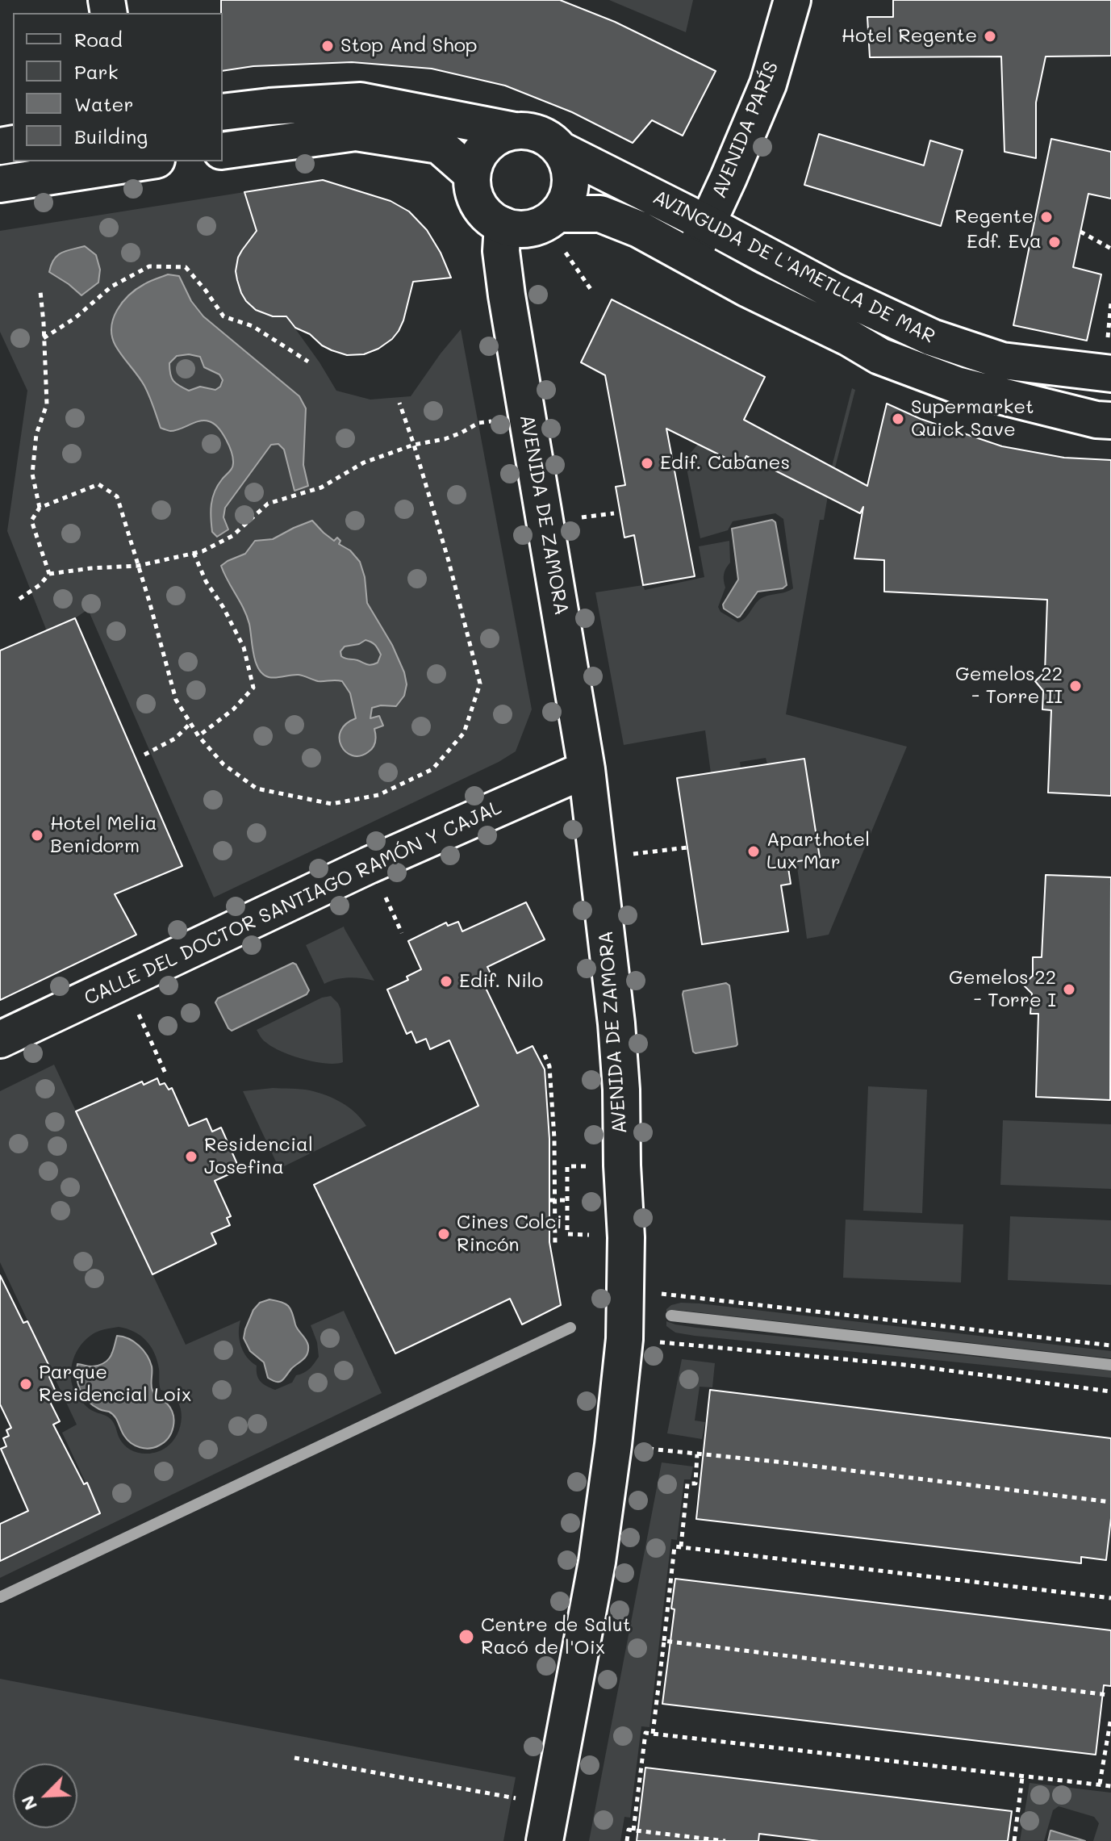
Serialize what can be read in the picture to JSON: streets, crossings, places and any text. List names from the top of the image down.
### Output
{
  "streets": {
    "street": [
      "AVENIDA PARÍS",
      "AVINGUDA DE L'AMETLLA DE MAR",
      "AVENIDA DE ZAMORA",
      "CALLE DEL DOCTOR SANTIAGO RAMÓN Y CAJAL"
    ]
  },
  "crossings": [
    ["AVENIDA PARÍS", "AVINGUDA DE L'AMETLLA DE MAR"],
    ["AVINGUDA DE L'AMETLLA DE MAR", "AVENIDA DE ZAMORA"],
    ["AVENIDA DE ZAMORA", "CALLE DEL DOCTOR SANTIAGO RAMÓN Y CAJAL"]
  ],
  "places": [
    "Hotel Regente",
    "Stop And Shop",
    "Regente",
    "Edf. Eva",
    "Supermarket Quick Save",
    "Edif. Cabanes",
    "Gemelos 22 - Torre II",
    "Hotel Melia Benidorm",
    "Aparthotel Lux Mar",
    "Edif. Nilo",
    "Gemelos 22 - Torre I",
    "Residencial Josefina",
    "Cines Colci Rincón",
    "Parque Residencial Loix",
    "Centre de Salut Racó de l'Oix"
  ],
  "legend": [
    "Road",
    "Park",
    "Water",
    "Building"
  ],
  "north": "bottom left"
}
